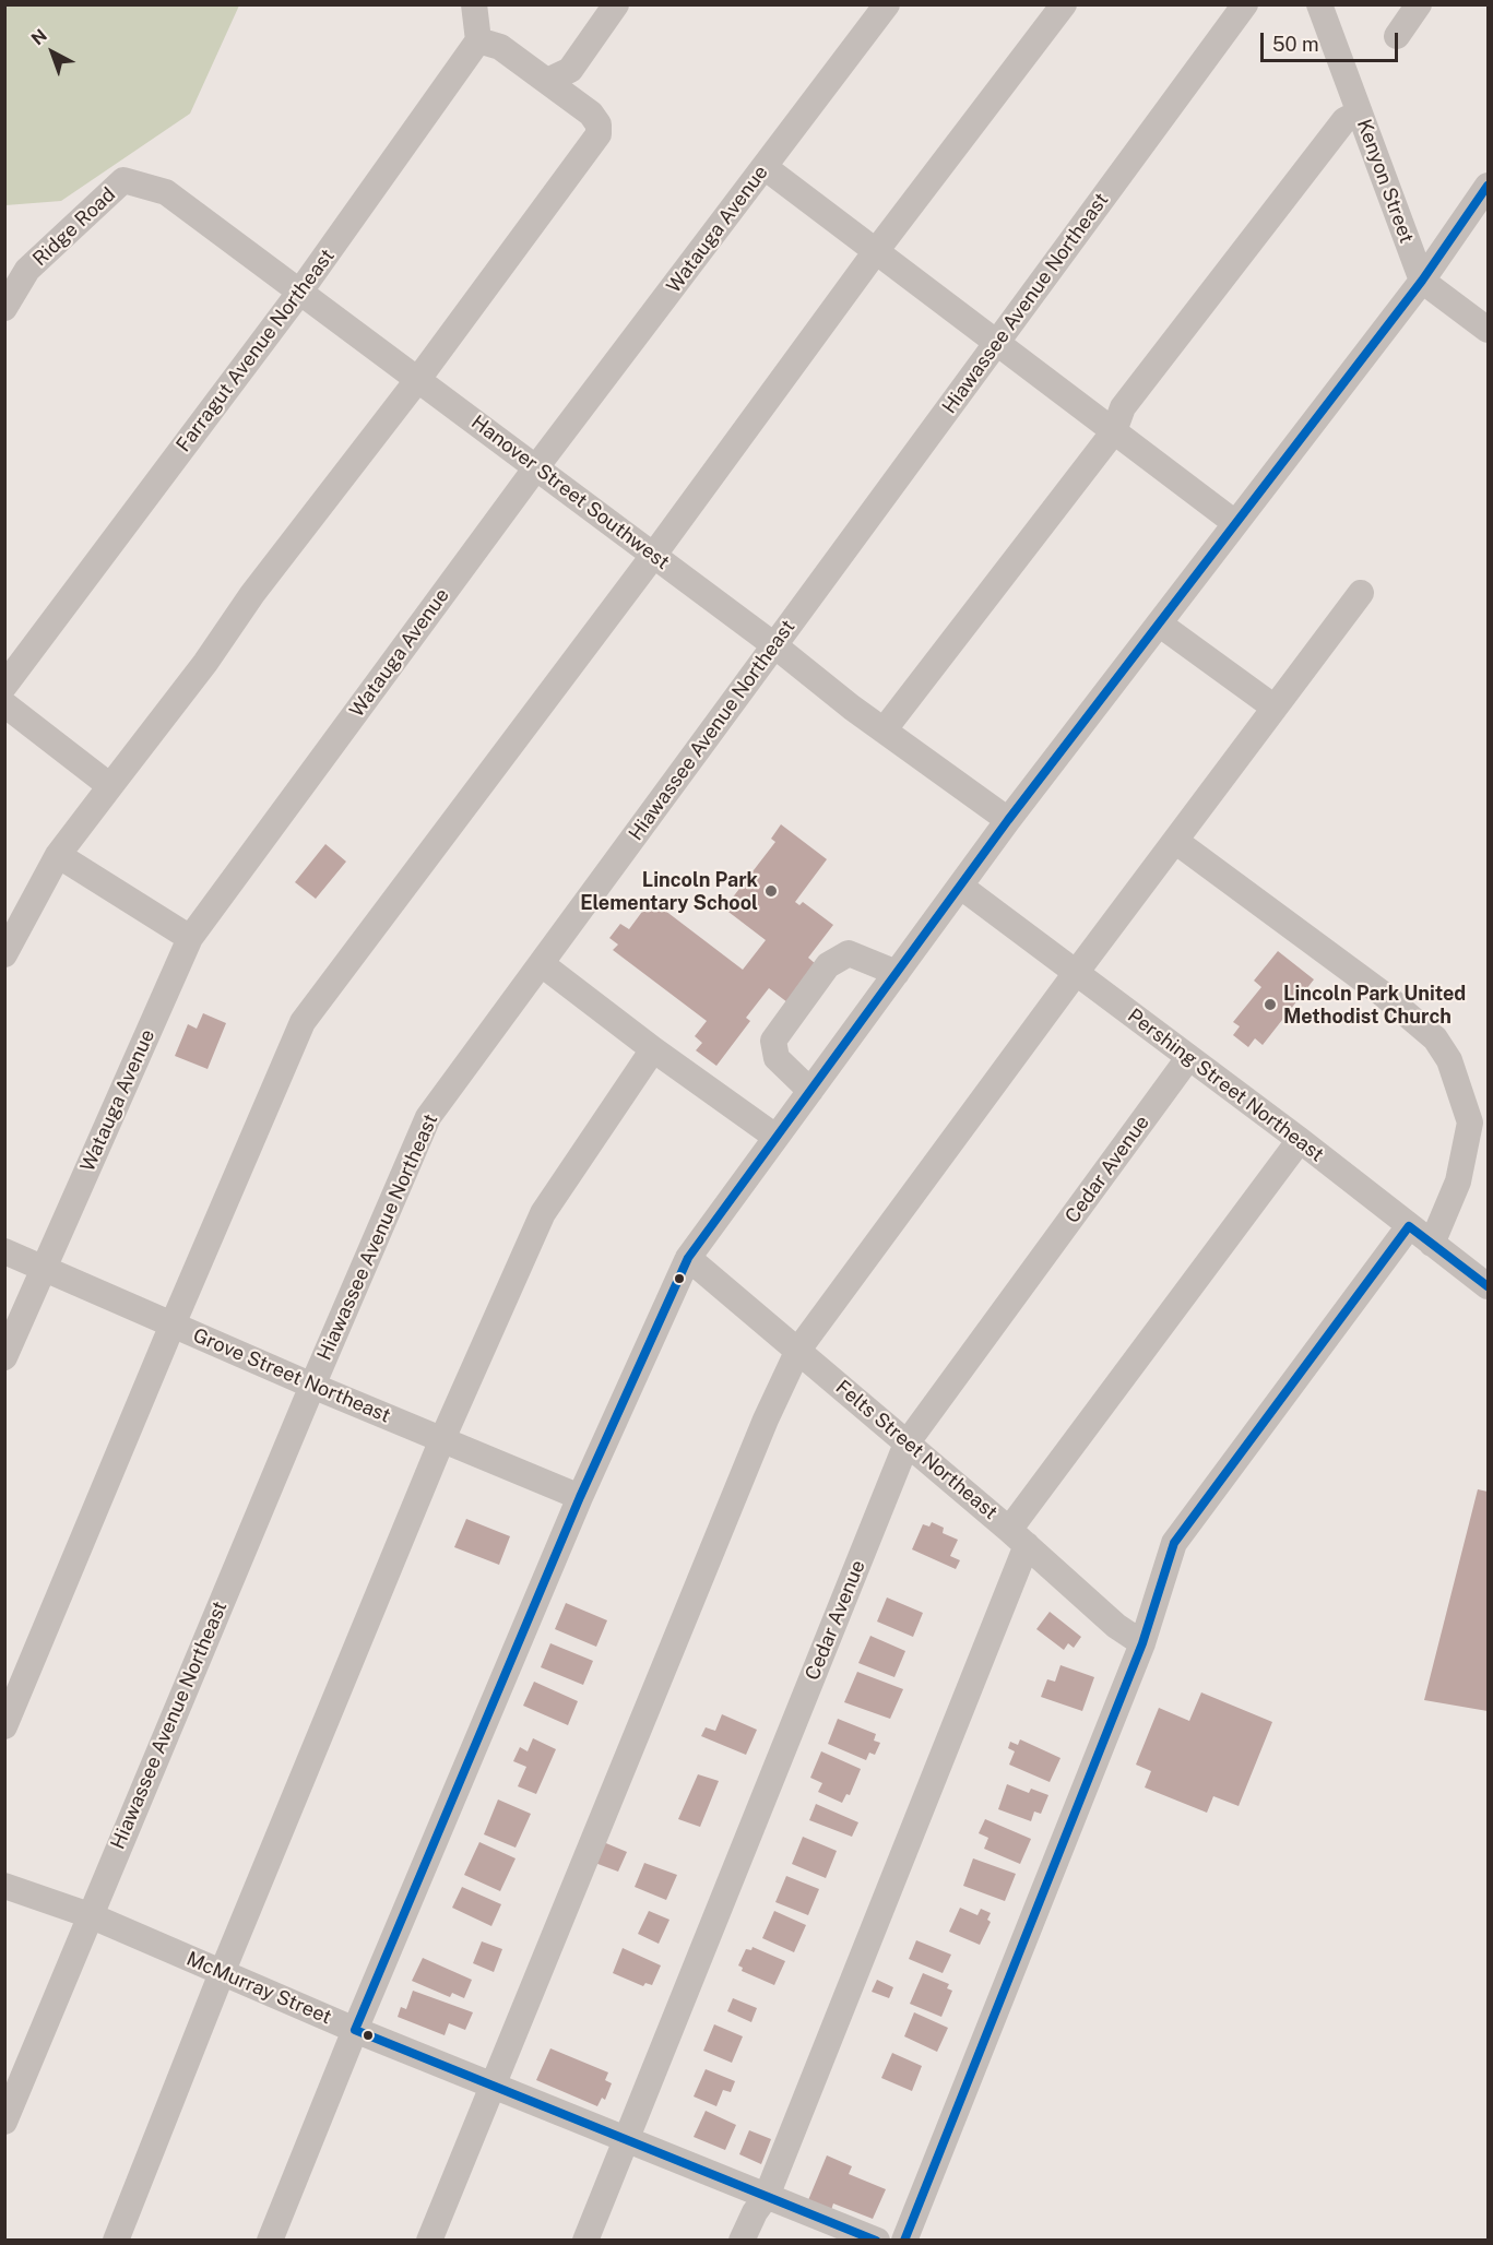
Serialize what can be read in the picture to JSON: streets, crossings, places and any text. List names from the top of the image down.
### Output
{
  "streets": {
    "street": [
      "Kenyon Street",
      "Ridge Road",
      "Watauga Avenue",
      "Hiawassee Avenue Northeast",
      "Farragut Avenue Northeast",
      "Hanover Street Southwest",
      "Pershing Street Northeast",
      "Cedar Avenue",
      "Grove Street Northeast",
      "Felts Street Northeast",
      "McMurray Street"
    ]
  },
  "crossings": [
    ["Ridge Road", "Hanover Street Southwest"],
    ["Watauga Avenue", "Hanover Street Southwest"],
    ["Watauga Avenue", "Grove Street Northeast"],
    ["Hiawassee Avenue Northeast", "Hanover Street Southwest"],
    ["Hiawassee Avenue Northeast", "Grove Street Northeast"],
    ["Hiawassee Avenue Northeast", "McMurray Street"],
    ["Farragut Avenue Northeast", "Hanover Street Southwest"],
    ["Pershing Street Northeast", "Cedar Avenue"],
    ["Cedar Avenue", "Felts Street Northeast"],
    ["Cedar Avenue", "McMurray Street"]
  ],
  "places": ["Lincoln Park Elementary School", "Lincoln Park United Methodist Church"],
  "scale_bar": "50 m",
  "north": "top left"
}
